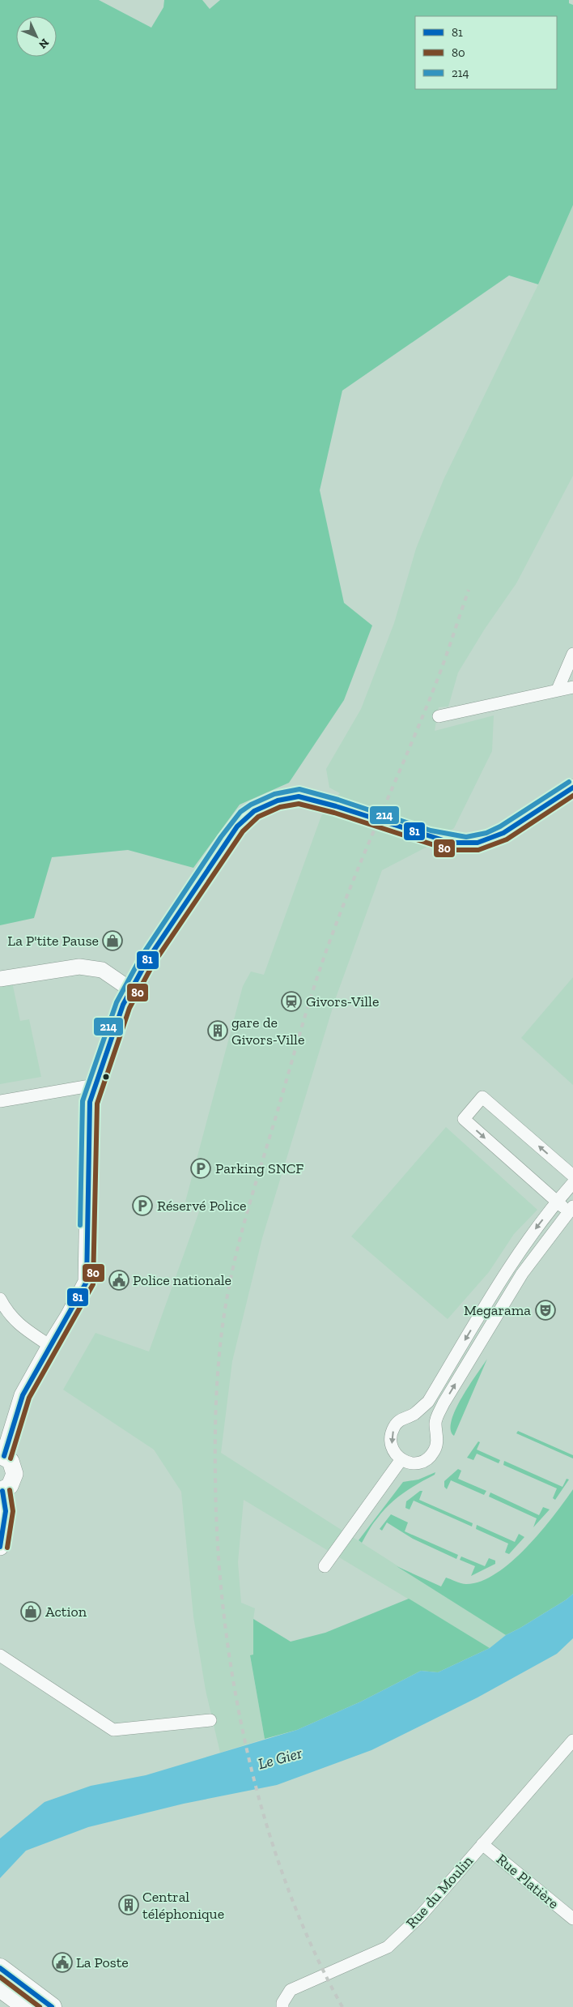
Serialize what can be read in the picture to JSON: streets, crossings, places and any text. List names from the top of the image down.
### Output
{
  "streets": {
    "street": ["Rue Platière", "Rue du Moulin"]
  },
  "crossings": [
    ["Rue Platière", "Rue du Moulin"]
  ],
  "water": ["Le Gier"],
  "places": {
    "shop": ["La P'tite Pause", "Action"],
    "station": ["Givors-Ville"],
    "building": ["gare de Givors-Ville", "Central téléphonique"],
    "parking": ["Parking SNCF", "Réservé Police"],
    "public building": ["Police nationale", "La Poste"],
    "theatre": ["Megarama"]
  },
  "lines": ["transit line 214", "transit line 81", "transit line 80"],
  "legend": ["81", "80", "214"],
  "north": "bottom right"
}
